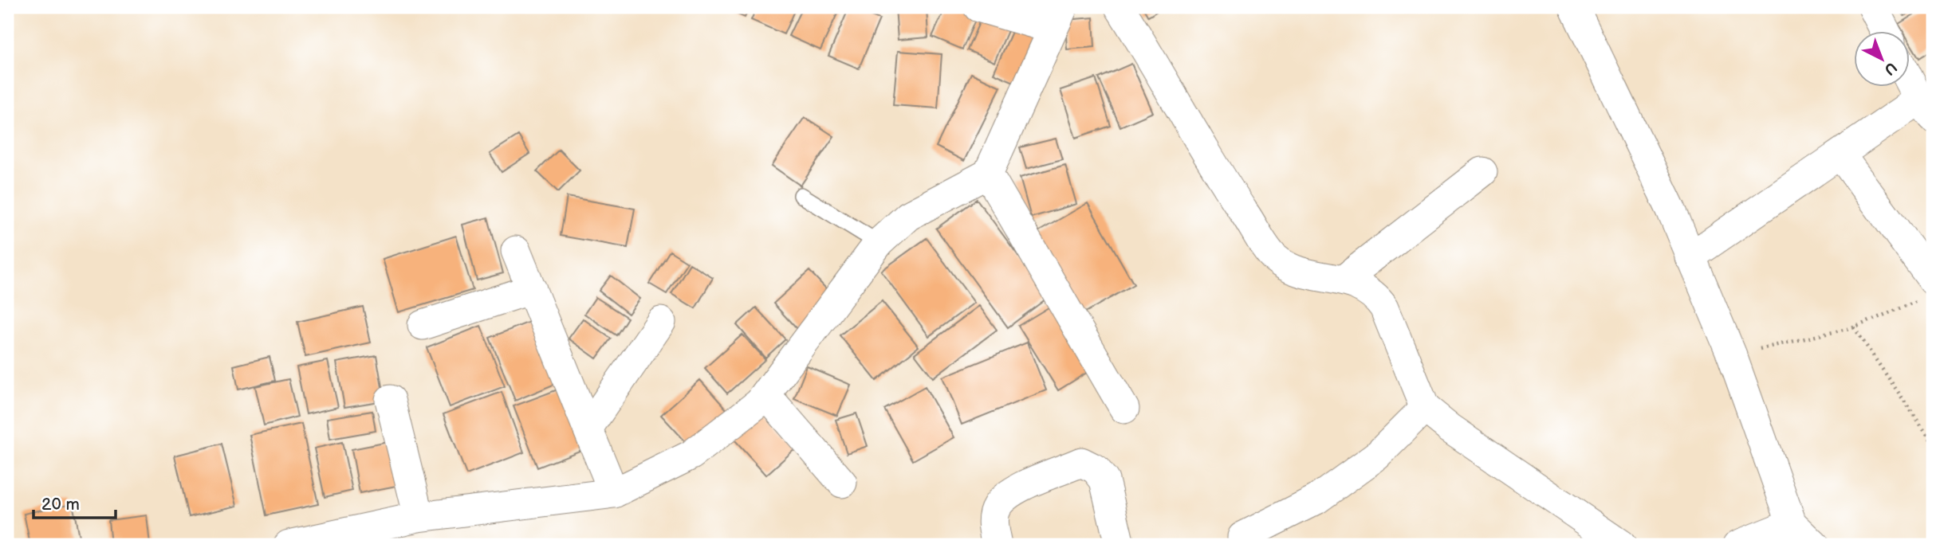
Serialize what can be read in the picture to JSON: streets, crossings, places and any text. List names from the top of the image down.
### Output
{
  "scale_bar": "20 m",
  "north": "bottom right"
}
